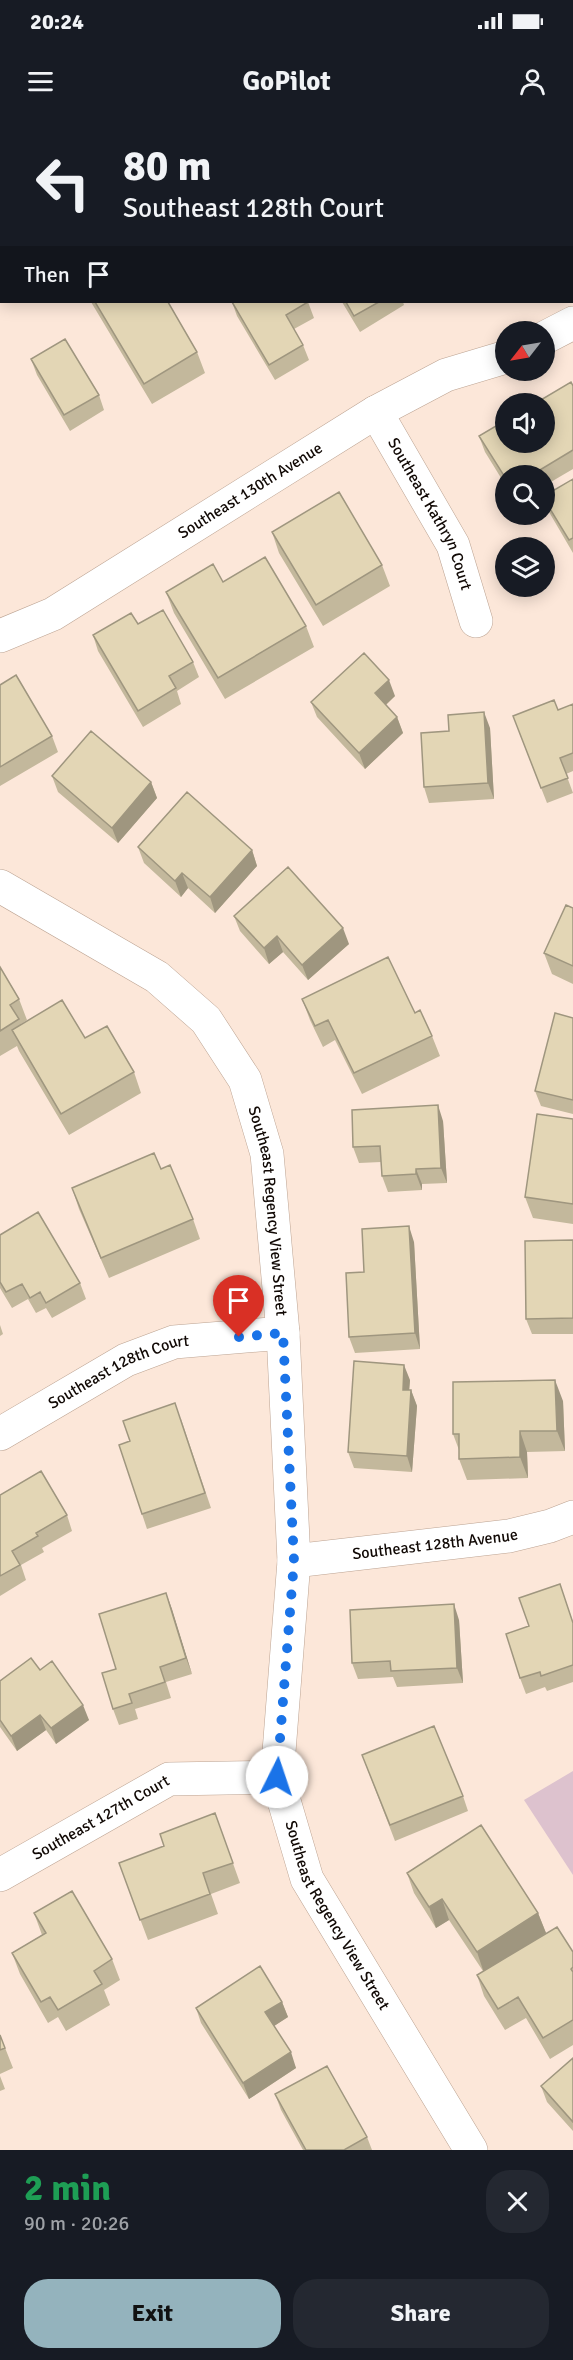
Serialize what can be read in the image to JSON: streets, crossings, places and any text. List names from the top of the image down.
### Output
{
  "streets": {
    "street": [
      "Southeast 130th Avenue",
      "Southeast Kathryn Court",
      "Southeast Regency View Street",
      "Southeast 128th Court",
      "Southeast 128th Avenue",
      "Southeast 127th Court"
    ]
  },
  "crossings": [
    ["Southeast 130th Avenue", "Southeast Kathryn Court"],
    ["Southeast Regency View Street", "Southeast 128th Court"],
    ["Southeast Regency View Street", "Southeast 128th Avenue"],
    ["Southeast Regency View Street", "Southeast 127th Court"]
  ],
  "north": "bottom left",
  "page": {
    "status": "20:24",
    "header": "GoPilot",
    "turn": ["80 m", "Southeast 128th Court"],
    "then": "Then",
    "heading": ["2 min", "90 m · 20:26"],
    "buttons": ["Exit", "Share"]
  }
}
